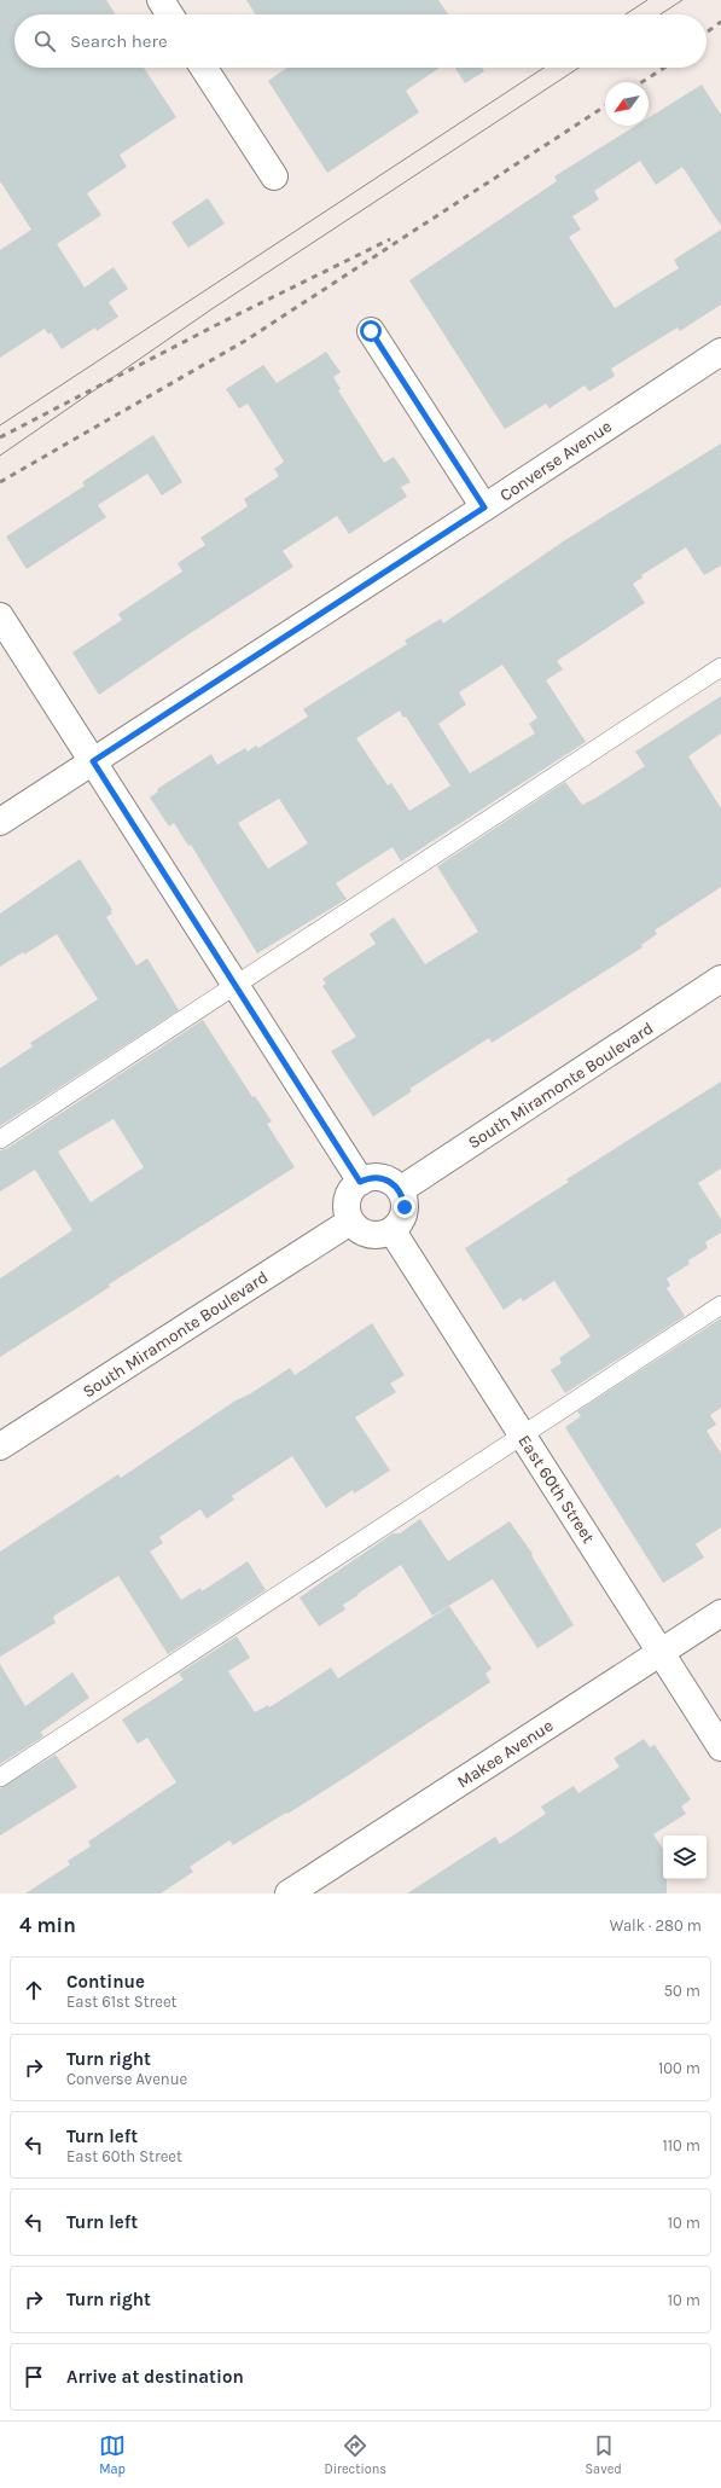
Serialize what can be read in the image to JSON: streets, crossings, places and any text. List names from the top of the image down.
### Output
{
  "streets": {
    "street": [
      "Converse Avenue",
      "South Miramonte Boulevard",
      "East 60th Street",
      "Makee Avenue"
    ]
  },
  "crossings": [
    ["South Miramonte Boulevard", "East 60th Street"],
    ["East 60th Street", "Makee Avenue"]
  ],
  "north": "bottom left",
  "page": {
    "search": "Search here",
    "heading": ["4 min", "Walk · 280 m"],
    "list": [
      ["Continue", "East 61st Street", "50 m"],
      ["Turn right", "Converse Avenue", "100 m"],
      ["Turn left", "East 60th Street", "110 m"],
      ["Turn left", "10 m"],
      ["Turn right", "10 m"],
      "Arrive at destination"
    ],
    "nav": ["Map", "Directions", "Saved"]
  }
}
